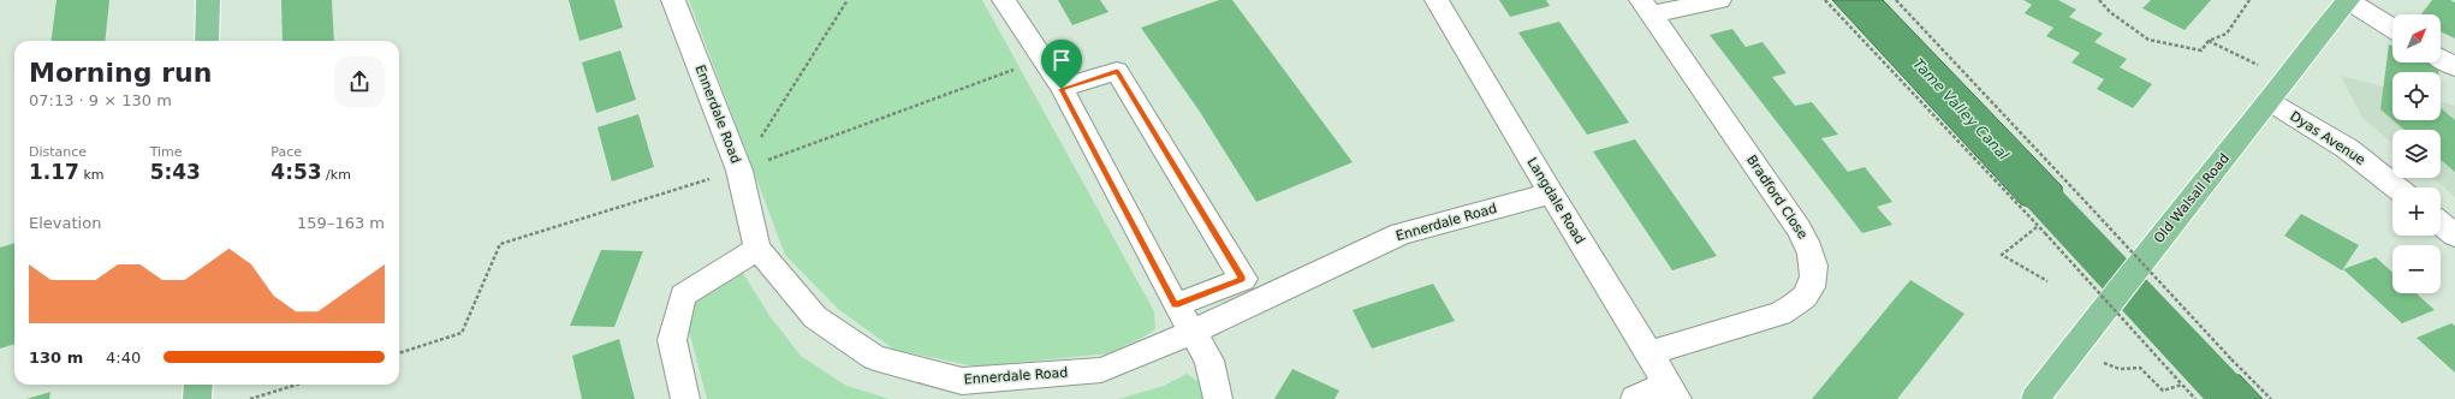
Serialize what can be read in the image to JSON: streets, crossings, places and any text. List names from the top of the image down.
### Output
{
  "streets": {
    "main road": ["Old Walsall Road"],
    "street": [
      "Ennerdale Road",
      "Dyas Avenue",
      "Bradford Close",
      "Langdale Road"
    ]
  },
  "crossings": [
    ["Ennerdale Road", "Langdale Road"],
    ["Dyas Avenue", "Old Walsall Road"],
    ["Bradford Close", "Langdale Road"]
  ],
  "water": ["Tame Valley Canal"],
  "north": "top right",
  "page": {
    "map_buttons": ["+", "−"],
    "heading": ["Morning run", "07:13 · 9 × 130 m"],
    "stats": [
      ["Distance", "1.17 km"],
      ["Time", "5:43"],
      ["Pace", "4:53 /km"]
    ],
    "chart": ["Elevation", "159–163 m"],
    "list": [
      {
        "name": "130 m",
        "note": "4:40"
      }
    ]
  }
}
